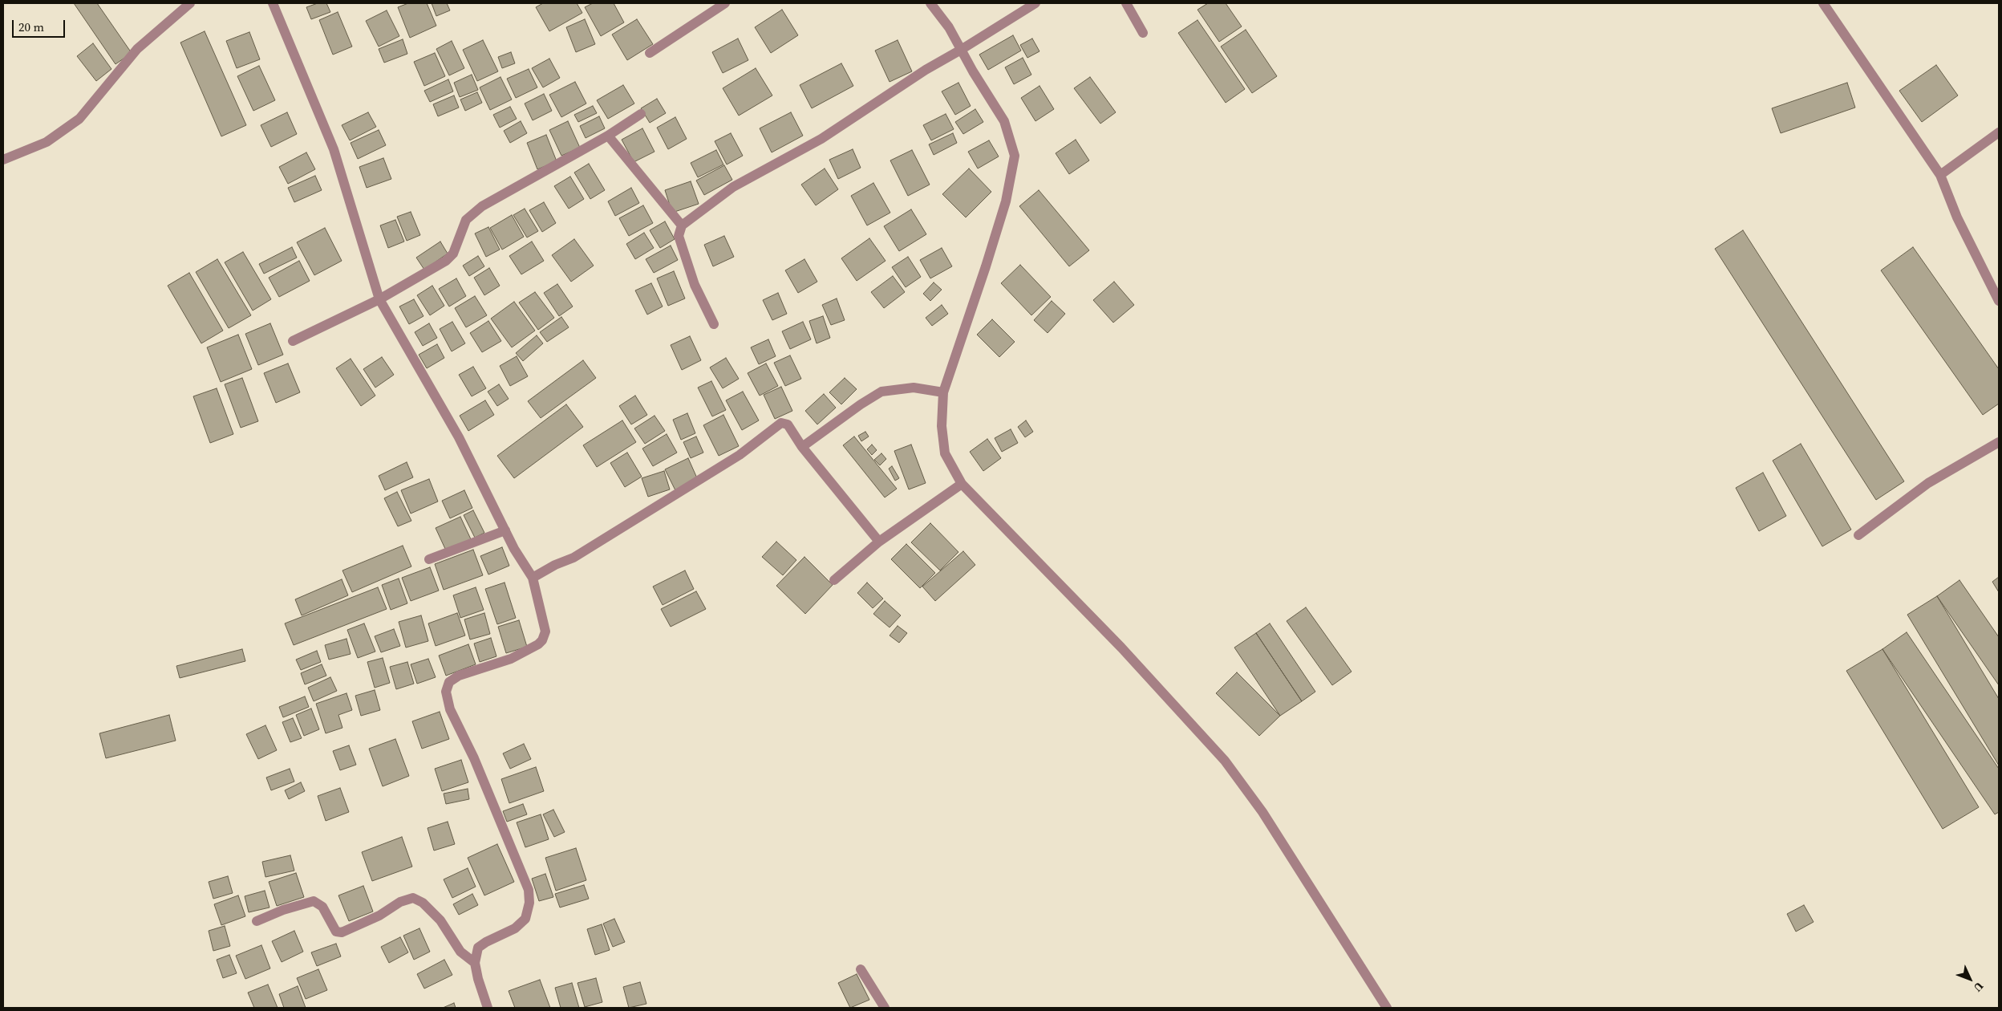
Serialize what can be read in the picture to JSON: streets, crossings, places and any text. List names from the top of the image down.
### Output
{
  "scale_bar": "20 m",
  "north": "bottom right"
}
